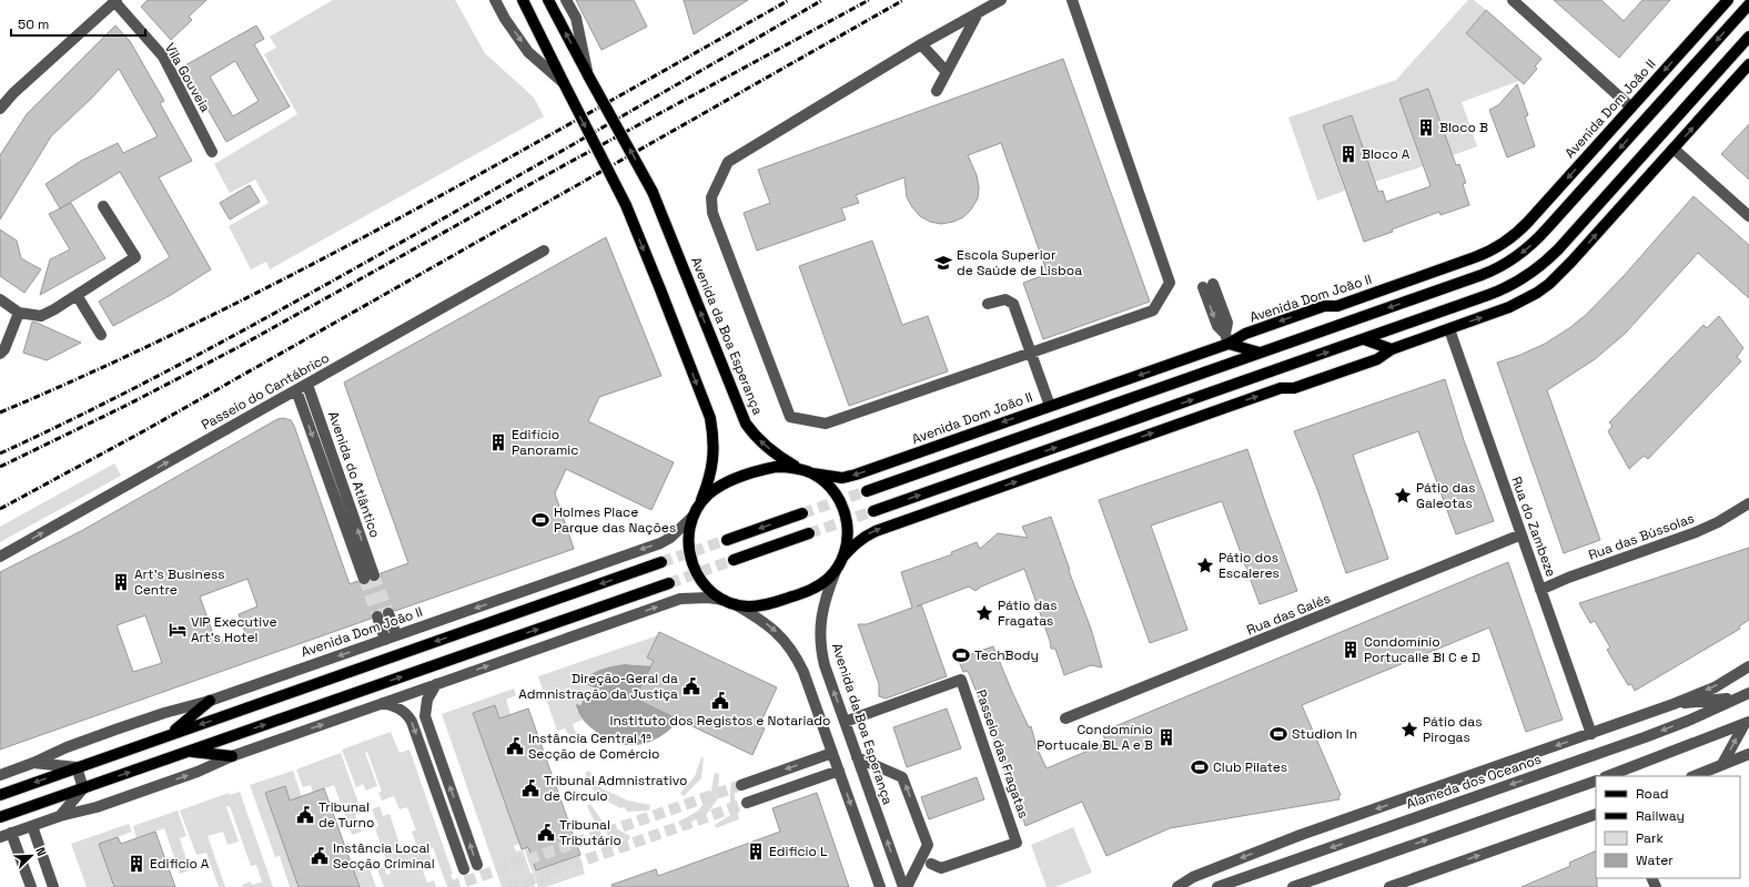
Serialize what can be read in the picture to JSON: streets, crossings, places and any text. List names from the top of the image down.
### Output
{
  "streets": {
    "main road": ["Avenida Dom João II", "Avenida da Boa Esperança"],
    "street": [
      "Vila Gouveia",
      "Passeio do Cantábrico",
      "Avenida do Atlântico",
      "Rua do Zambeze",
      "Rua das Bússolas",
      "Rua das Galés",
      "Passeio das Fragatas",
      "Alameda dos Oceanos"
    ]
  },
  "crossings": [
    ["Avenida Dom João II", "Avenida da Boa Esperança"],
    ["Avenida da Boa Esperança", "Passeio das Fragatas"],
    ["Passeio do Cantábrico", "Avenida do Atlântico"],
    ["Rua do Zambeze", "Rua das Bússolas"],
    ["Rua do Zambeze", "Rua das Galés"],
    ["Rua do Zambeze", "Alameda dos Oceanos"]
  ],
  "one_way": ["Passeio do Cantábrico"],
  "places": {
    "building": [
      "Bloco B",
      "Bloco A",
      "Edifício Panoramic",
      "Art's Business Centre",
      "Condomínio Portucalle Bl C e D",
      "Condomínio Portucale BL A e B",
      "Edificio L",
      "Edificio A"
    ],
    "school or university": ["Escola Superior de Saúde de Lisboa"],
    "place": [
      "Pátio das Galeotas",
      "Pátio dos Escaleres",
      "Pátio das Fragatas",
      "Pátio das Pirogas"
    ],
    "sports": [
      "Holmes Place Parque das Nações",
      "TechBody",
      "Studion In",
      "Club Pilates"
    ],
    "hotel": ["VIP Executive Art's Hotel"],
    "public building": [
      "Direção-Geral da Admnistração da Justiça",
      "Instituto dos Registos e Notariado",
      "Instância Central 1ª Secção de Comércio",
      "Tribunal Admnistrativo de Círculo",
      "Tribunal de Turno",
      "Tribunal Tributário",
      "Instância Local Secção Criminal"
    ]
  },
  "legend": [
    "Road",
    "Railway",
    "Park",
    "Water"
  ],
  "scale_bar": "50 m",
  "north": "top right"
}
